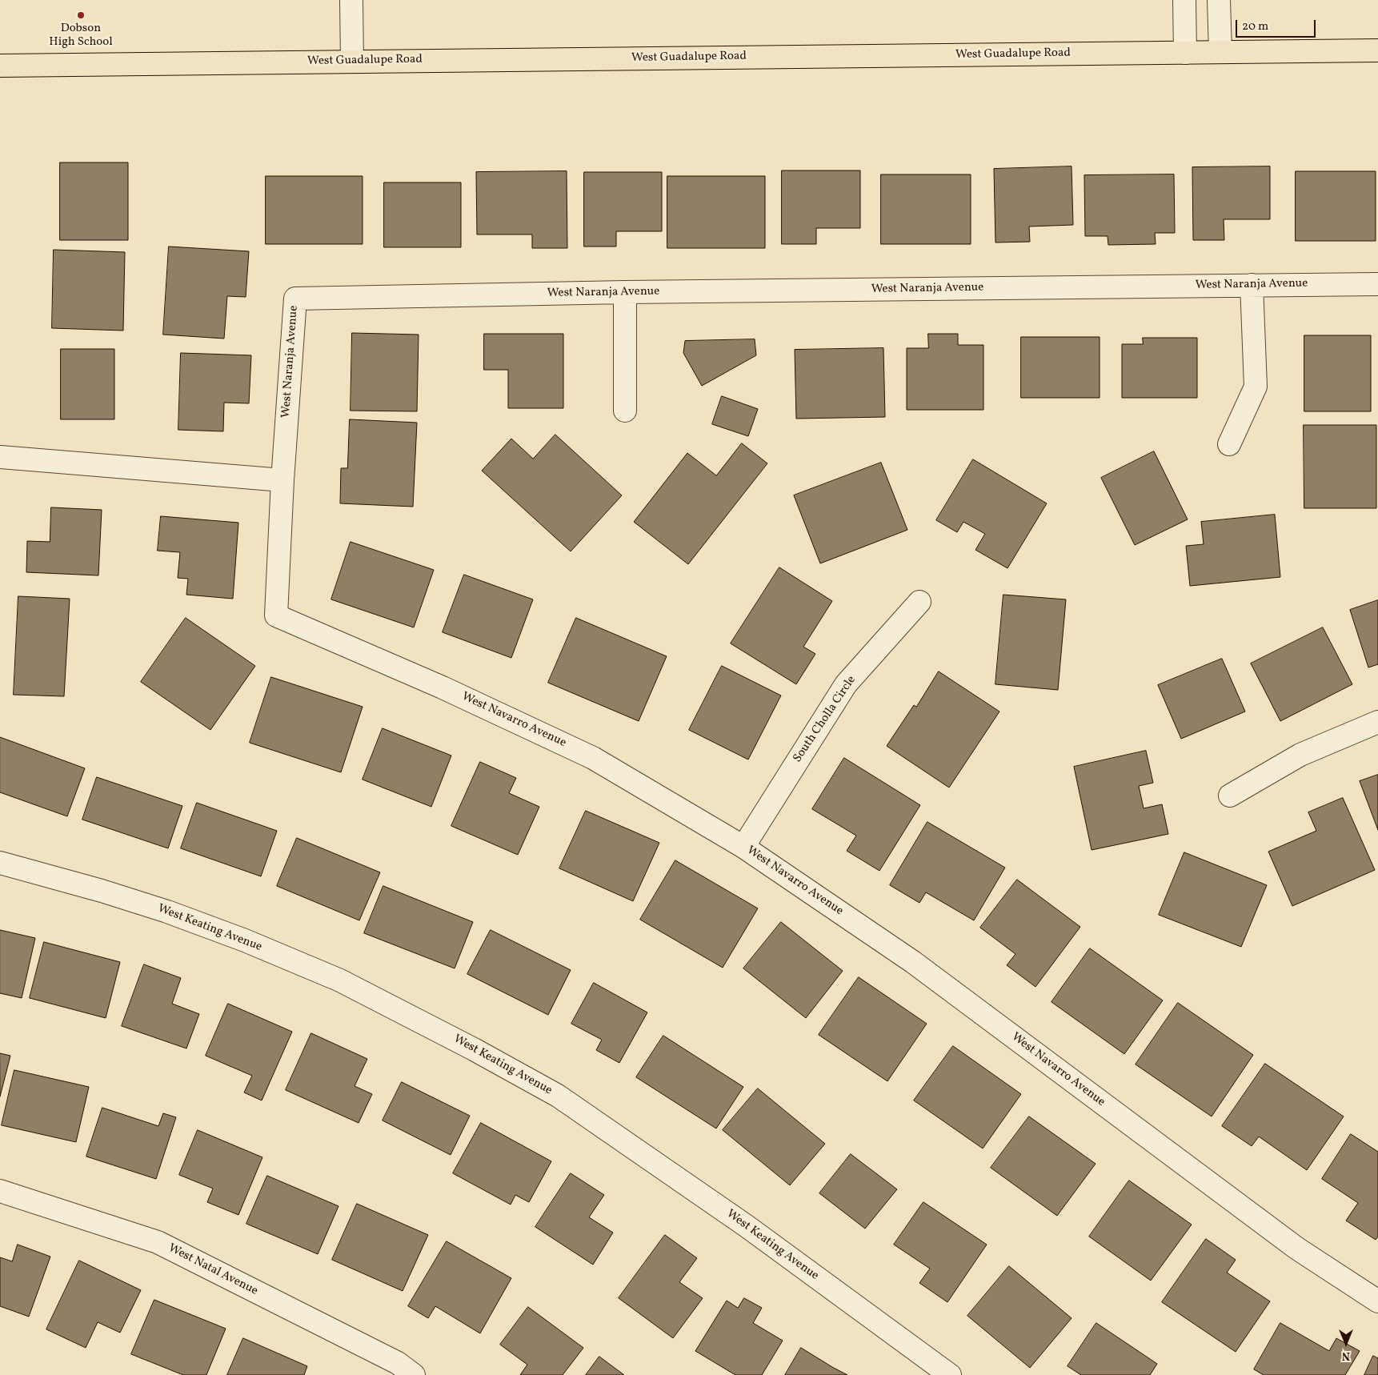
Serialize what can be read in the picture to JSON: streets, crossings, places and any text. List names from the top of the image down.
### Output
{
  "streets": {
    "main road": ["West Guadalupe Road"],
    "street": [
      "West Naranja Avenue",
      "South Cholla Circle",
      "West Navarro Avenue",
      "West Keating Avenue",
      "West Natal Avenue"
    ]
  },
  "crossings": [
    ["West Naranja Avenue", "West Navarro Avenue"],
    ["South Cholla Circle", "West Navarro Avenue"]
  ],
  "places": ["Dobson High School"],
  "scale_bar": "20 m",
  "north": "bottom"
}
